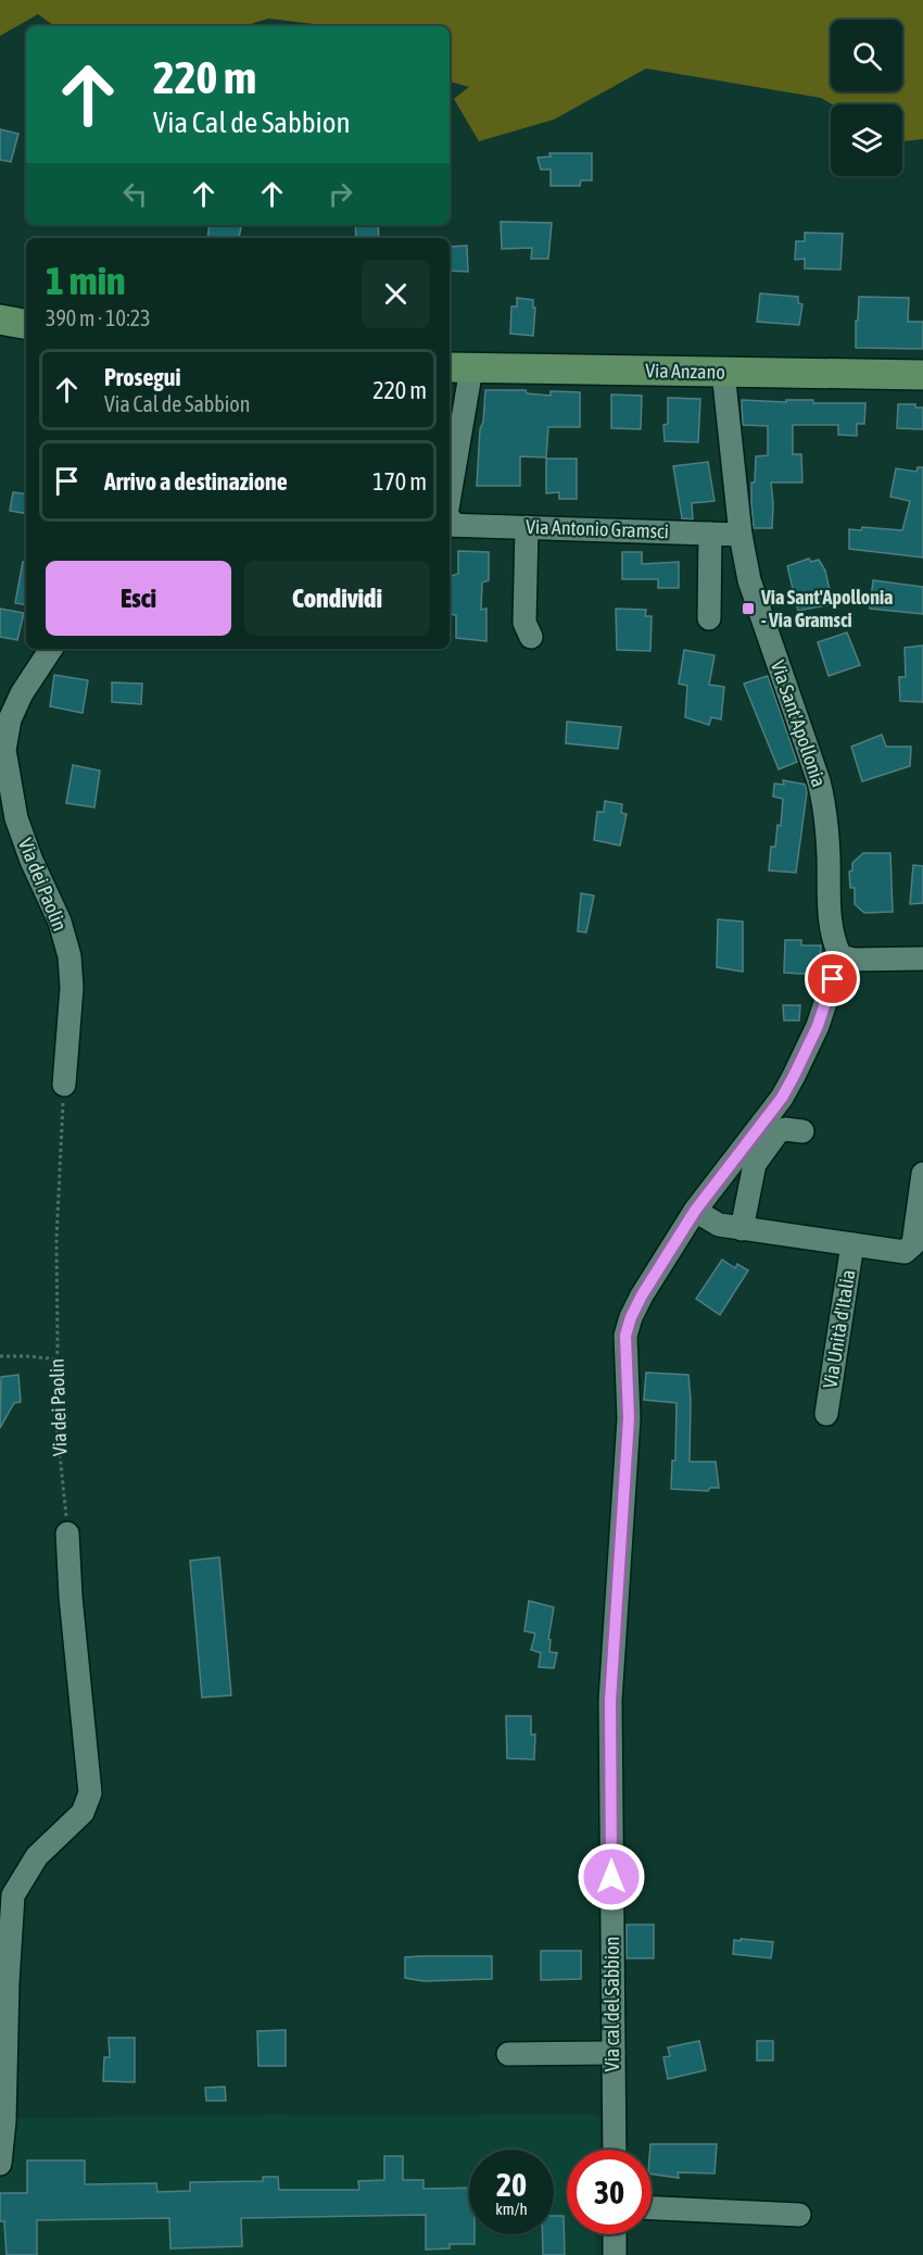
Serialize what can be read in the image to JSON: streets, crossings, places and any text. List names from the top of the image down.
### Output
{
  "streets": {
    "main road": ["Via Anzano"],
    "street": [
      "Via Antonio Gramsci",
      "Via Sant'Apollonia",
      "Via dei Paolin",
      "Via Unità d'Italia",
      "Via cal del Sabbion"
    ]
  },
  "crossings": [
    ["Via Anzano", "Via Antonio Gramsci"],
    ["Via Anzano", "Via Sant'Apollonia"],
    ["Via Antonio Gramsci", "Via Sant'Apollonia"],
    ["Via Unità d'Italia", "Via cal del Sabbion"]
  ],
  "places": {
    "transit": ["Via Sant'Apollonia - Via Gramsci"]
  },
  "page": {
    "turn": ["220 m", "Via Cal de Sabbion"],
    "heading": ["1 min", "390 m · 10:23"],
    "list": [
      {
        "name": "Prosegui",
        "note": "Via Cal de Sabbion",
        "value": "220 m"
      },
      {
        "name": "Arrivo a destinazione",
        "value": "170 m"
      }
    ],
    "buttons": ["Esci", "Condividi"],
    "speed": "20 km/h",
    "limit": "30"
  }
}
